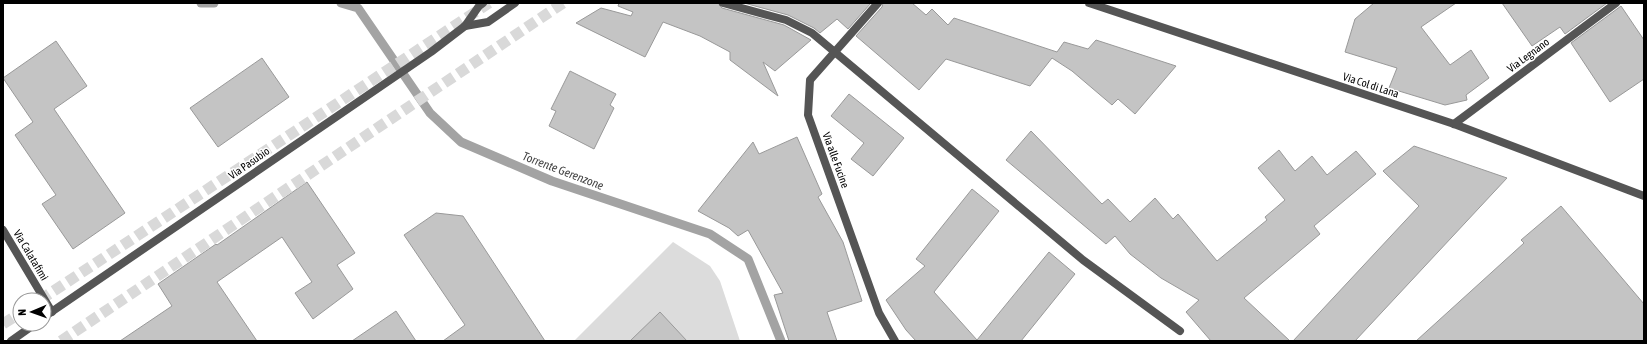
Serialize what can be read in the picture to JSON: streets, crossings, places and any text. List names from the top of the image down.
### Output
{
  "streets": {
    "street": [
      "Via Legnano",
      "Via Col di Lana",
      "Via alle Fucine",
      "Via Pasubio",
      "Via Calatafimi"
    ]
  },
  "crossings": [
    ["Via Legnano", "Via Col di Lana"]
  ],
  "water": ["Torrente Gerenzone"],
  "north": "left"
}
